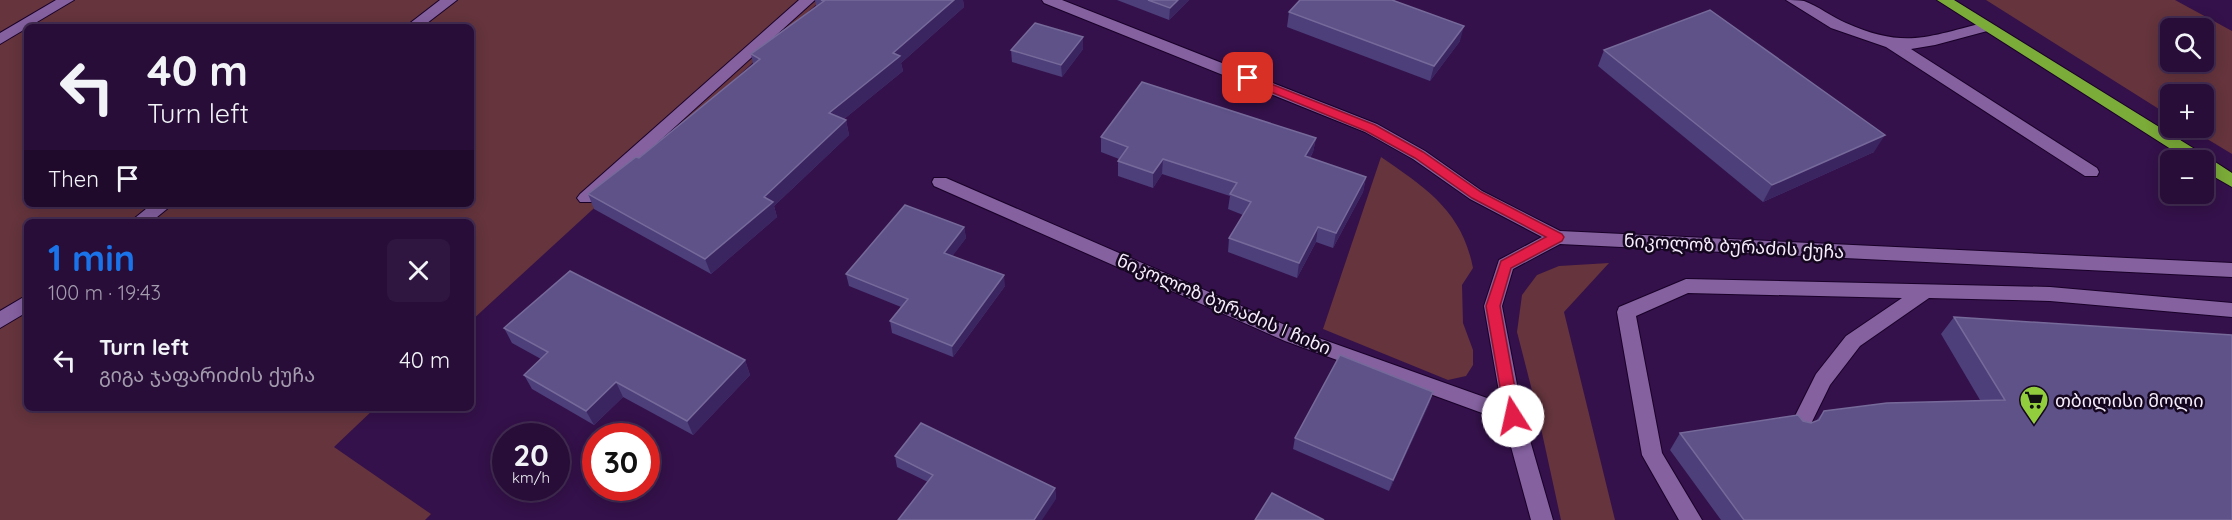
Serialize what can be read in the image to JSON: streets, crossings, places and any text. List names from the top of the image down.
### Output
{
  "streets": {
    "street": ["ნიკოლოზ ბურაძის ქუჩა", "ნიკოლოზ ბურაძის I ჩიხი"]
  },
  "places": {
    "supermarket": ["თბილისი მოლი"]
  },
  "page": {
    "map_buttons": ["+", "−"],
    "turn": ["40 m", "Turn left"],
    "then": "Then",
    "heading": ["1 min", "100 m · 19:43"],
    "list": [
      {
        "name": "Turn left",
        "note": "გიგა ჯაფარიძის ქუჩა",
        "value": "40 m"
      }
    ],
    "speed": "20 km/h",
    "limit": "30"
  }
}
